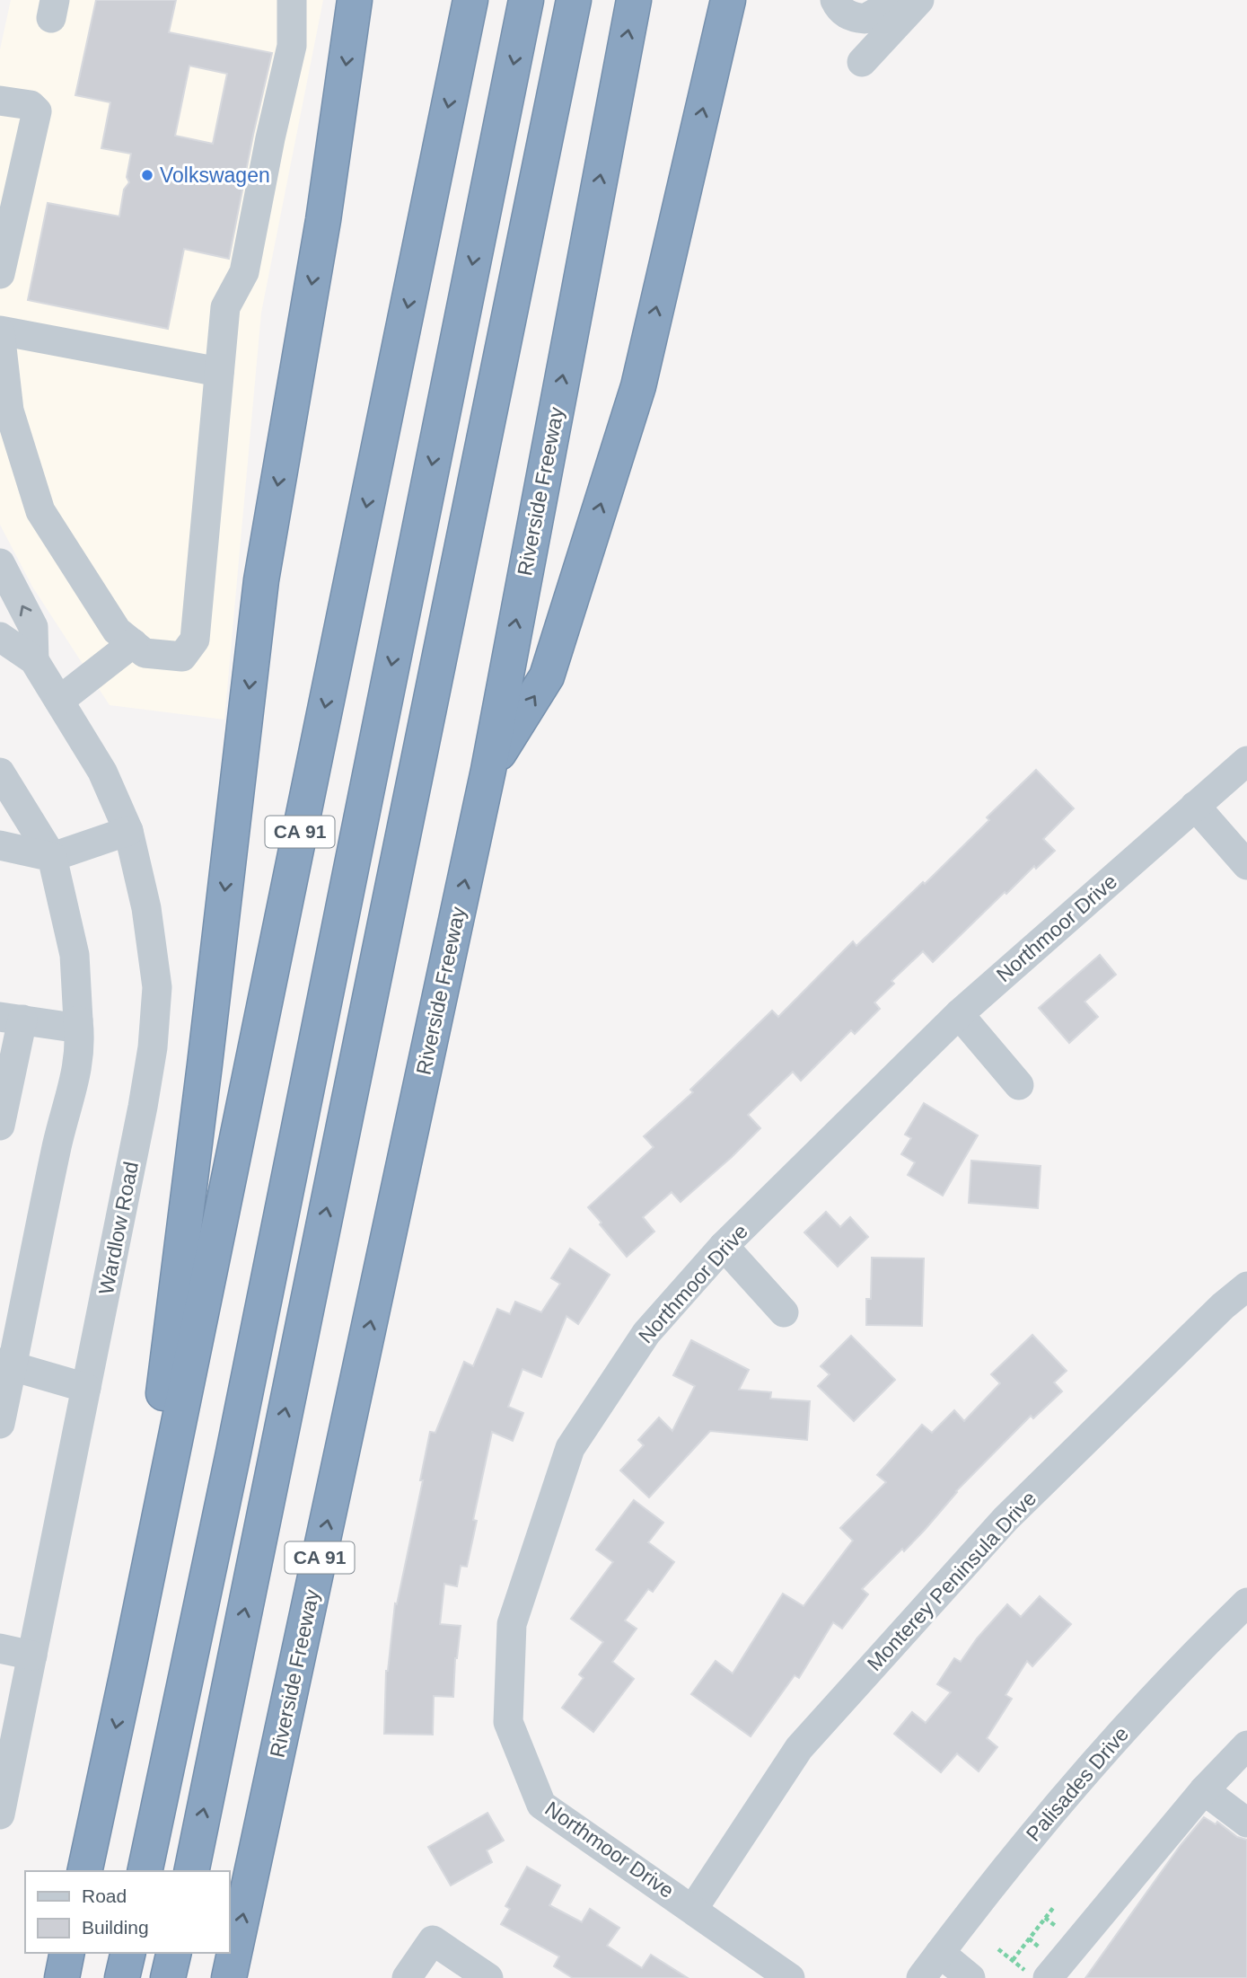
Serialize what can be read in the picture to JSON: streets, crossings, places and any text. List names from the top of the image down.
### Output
{
  "streets": {
    "highway": ["Riverside Freeway", "CA 91"],
    "street": [
      "Northmoor Drive",
      "Wardlow Road",
      "Monterey Peninsula Drive",
      "Palisades Drive"
    ]
  },
  "crossings": [
    ["Northmoor Drive", "Monterey Peninsula Drive"]
  ],
  "places": ["Volkswagen"],
  "legend": ["Road", "Building"]
}
